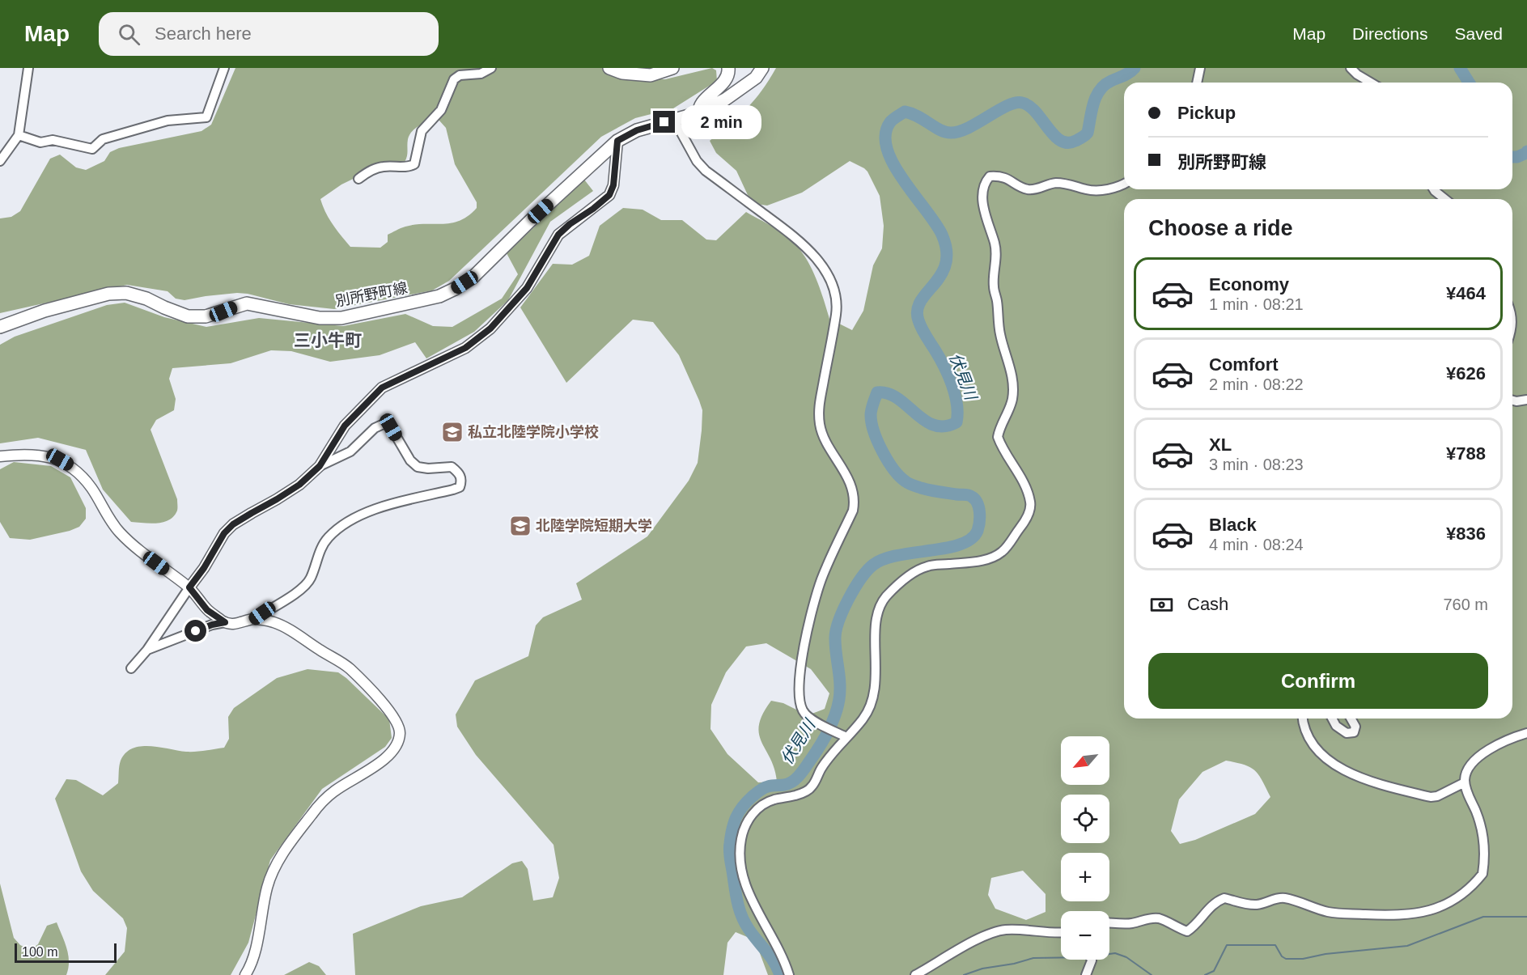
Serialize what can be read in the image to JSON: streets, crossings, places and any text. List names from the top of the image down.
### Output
{
  "streets": {
    "main road": ["別所野町線"]
  },
  "districts": ["三小牛町"],
  "water": ["伏見川"],
  "places": {
    "school or university": ["私立北陸学院小学校", "北陸学院短期大学"]
  },
  "scale_bar": "100 m",
  "north": "bottom left",
  "page": {
    "header": "Map",
    "search": "Search here",
    "nav": ["Map", "Directions", "Saved"],
    "banner": ["Pickup", "別所野町線"],
    "bubble": "2 min",
    "heading": "Choose a ride",
    "list": [
      {
        "name": "Economy",
        "note": "1 min · 08:21",
        "value": "¥464"
      },
      {
        "name": "Comfort",
        "note": "2 min · 08:22",
        "value": "¥626"
      },
      {
        "name": "XL",
        "note": "3 min · 08:23",
        "value": "¥788"
      },
      {
        "name": "Black",
        "note": "4 min · 08:24",
        "value": "¥836"
      }
    ],
    "pay": ["Cash", "760 m"],
    "buttons": "Confirm",
    "map_buttons": ["+", "−"],
    "scale": "100 m"
  }
}
